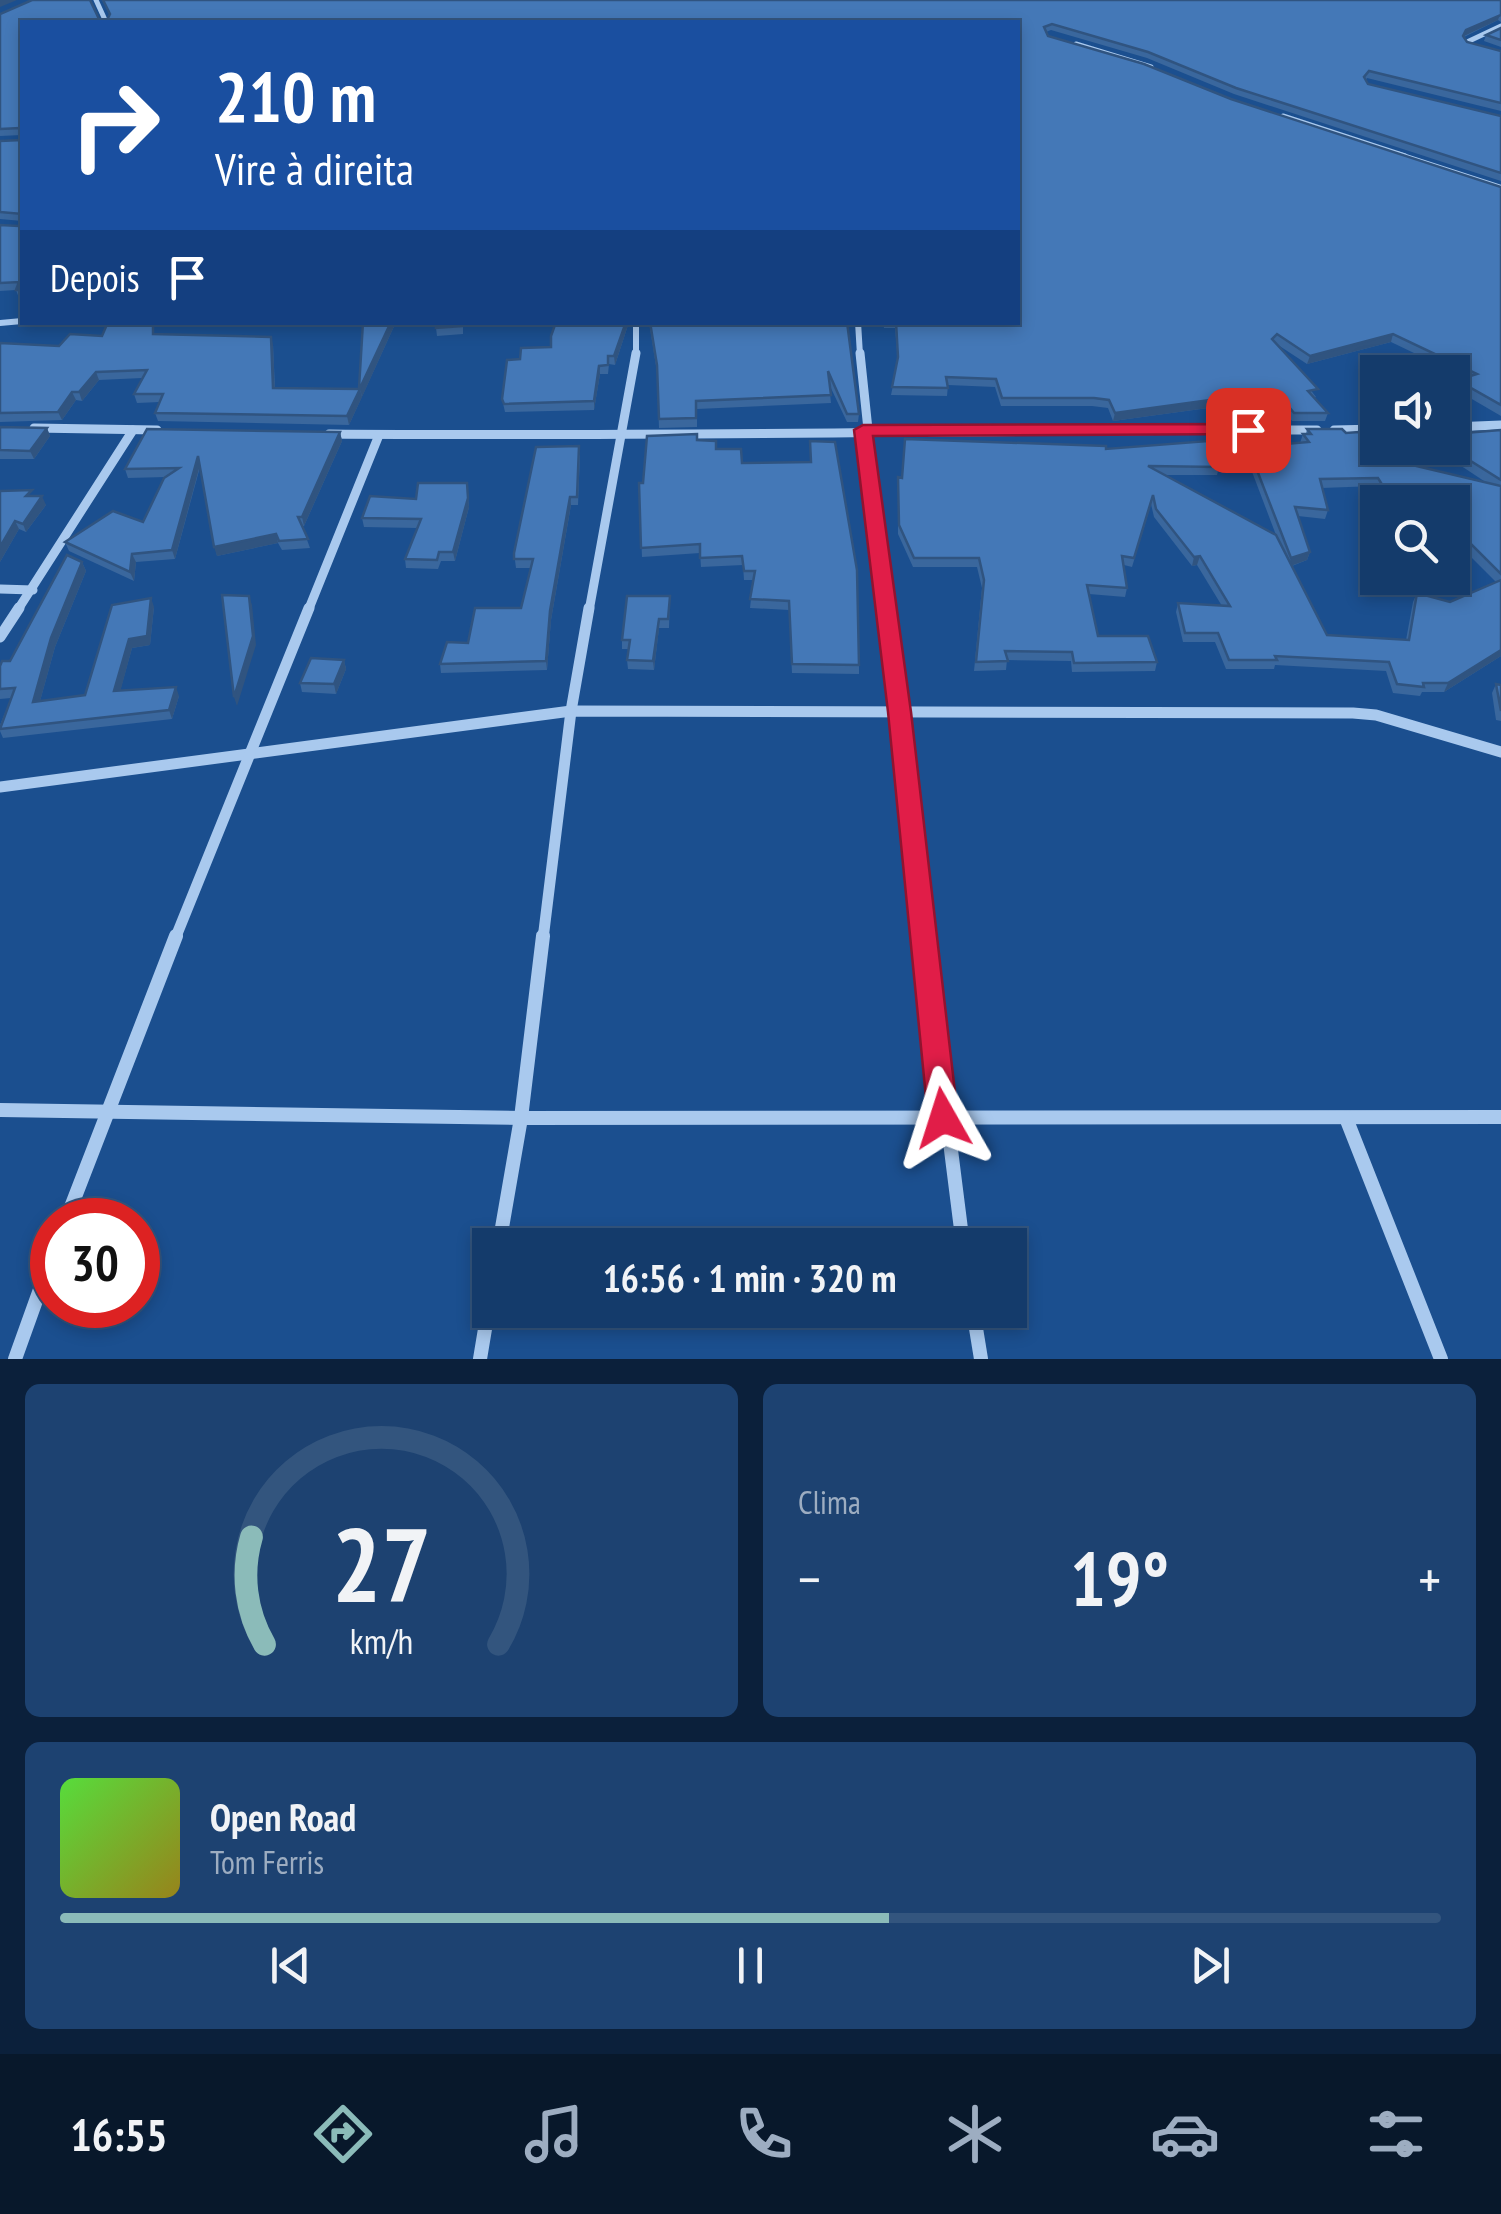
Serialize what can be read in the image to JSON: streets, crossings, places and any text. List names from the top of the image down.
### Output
{
  "page": {
    "turn": ["210 m", "Vire à direita"],
    "then": "Depois",
    "limit": "30",
    "trip": "16:56 · 1 min · 320 m",
    "tile": "Clima",
    "heat": ["−", "19°", "+"],
    "song": ["Open Road", "Tom Ferris"],
    "tabs": "16:55",
    "gauge": ["27", "km/h"]
  }
}
